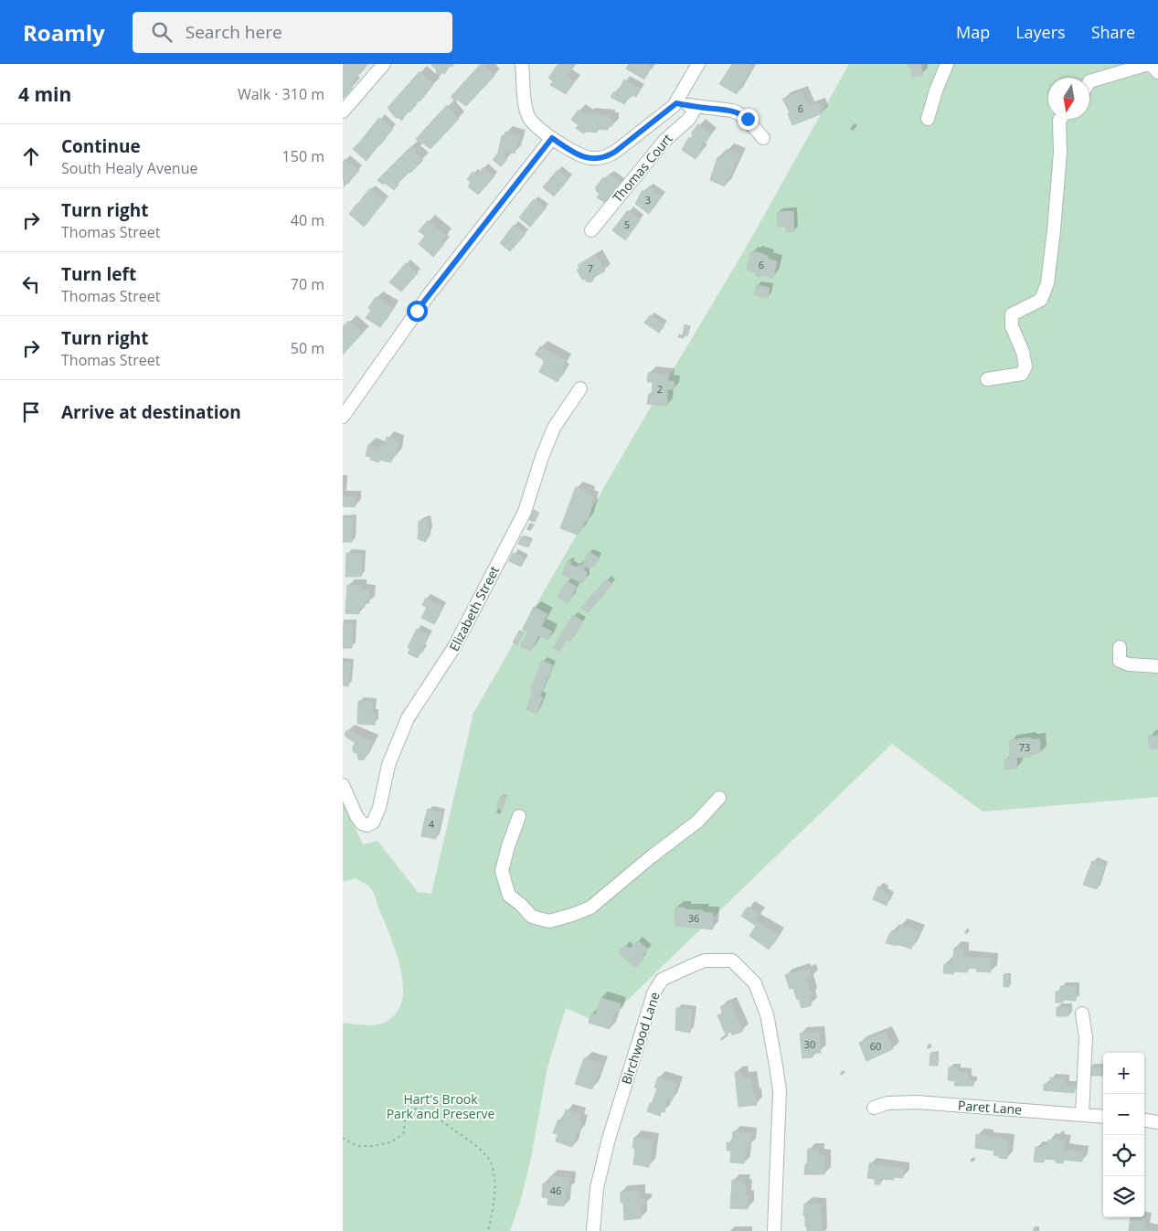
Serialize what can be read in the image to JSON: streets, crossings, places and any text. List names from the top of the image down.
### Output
{
  "streets": {
    "street": [
      "Thomas Court",
      "Elizabeth Street",
      "Birchwood Lane",
      "Paret Lane"
    ]
  },
  "parks": ["Hart's Brook Park and Preserve"],
  "house_numbers": [
    "6",
    "3",
    "5",
    "6",
    "7",
    "2",
    "73",
    "4",
    "36",
    "30",
    "60",
    "46"
  ],
  "north": "bottom",
  "page": {
    "header": "Roamly",
    "search": "Search here",
    "nav": ["Map", "Layers", "Share"],
    "heading": ["4 min", "Walk · 310 m"],
    "list": [
      ["Continue", "South Healy Avenue", "150 m"],
      ["Turn right", "Thomas Street", "40 m"],
      ["Turn left", "Thomas Street", "70 m"],
      ["Turn right", "Thomas Street", "50 m"],
      "Arrive at destination"
    ],
    "map_buttons": ["+", "−"]
  }
}
